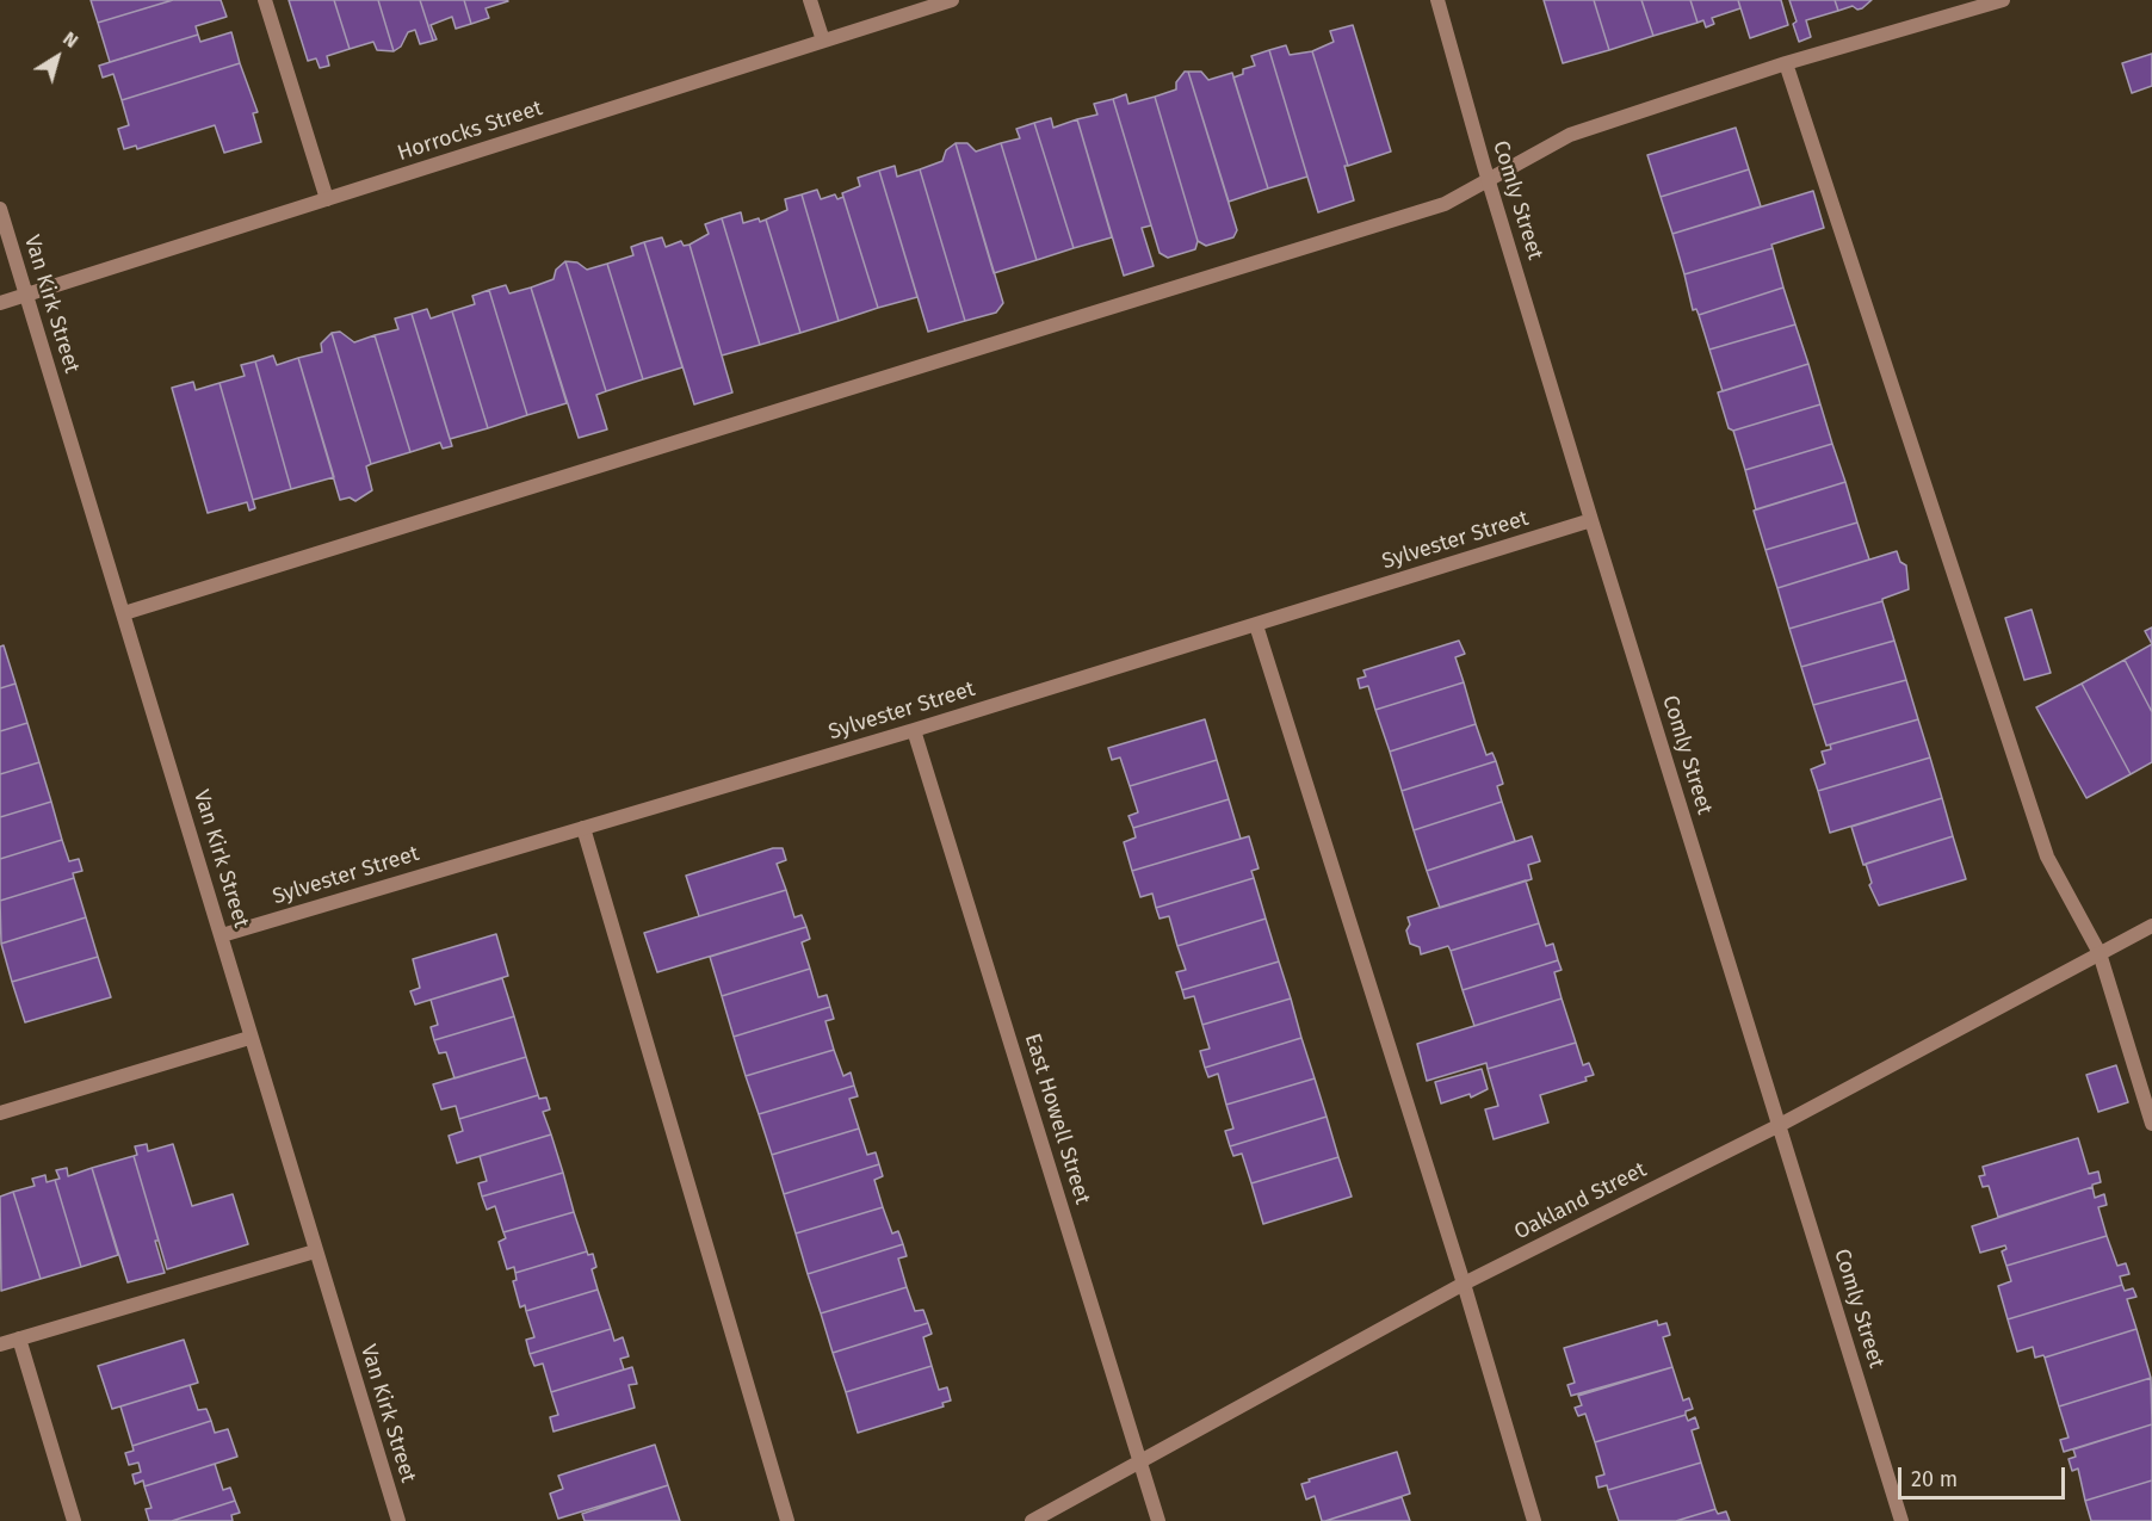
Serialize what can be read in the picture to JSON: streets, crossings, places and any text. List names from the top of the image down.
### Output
{
  "streets": {
    "street": [
      "Horrocks Street",
      "Comly Street",
      "Van Kirk Street",
      "Sylvester Street",
      "East Howell Street",
      "Oakland Street"
    ]
  },
  "crossings": [
    ["Horrocks Street", "Van Kirk Street"],
    ["Comly Street", "Sylvester Street"],
    ["Comly Street", "Oakland Street"],
    ["Van Kirk Street", "Sylvester Street"],
    ["Sylvester Street", "East Howell Street"],
    ["East Howell Street", "Oakland Street"]
  ],
  "scale_bar": "20 m",
  "north": "top right"
}
